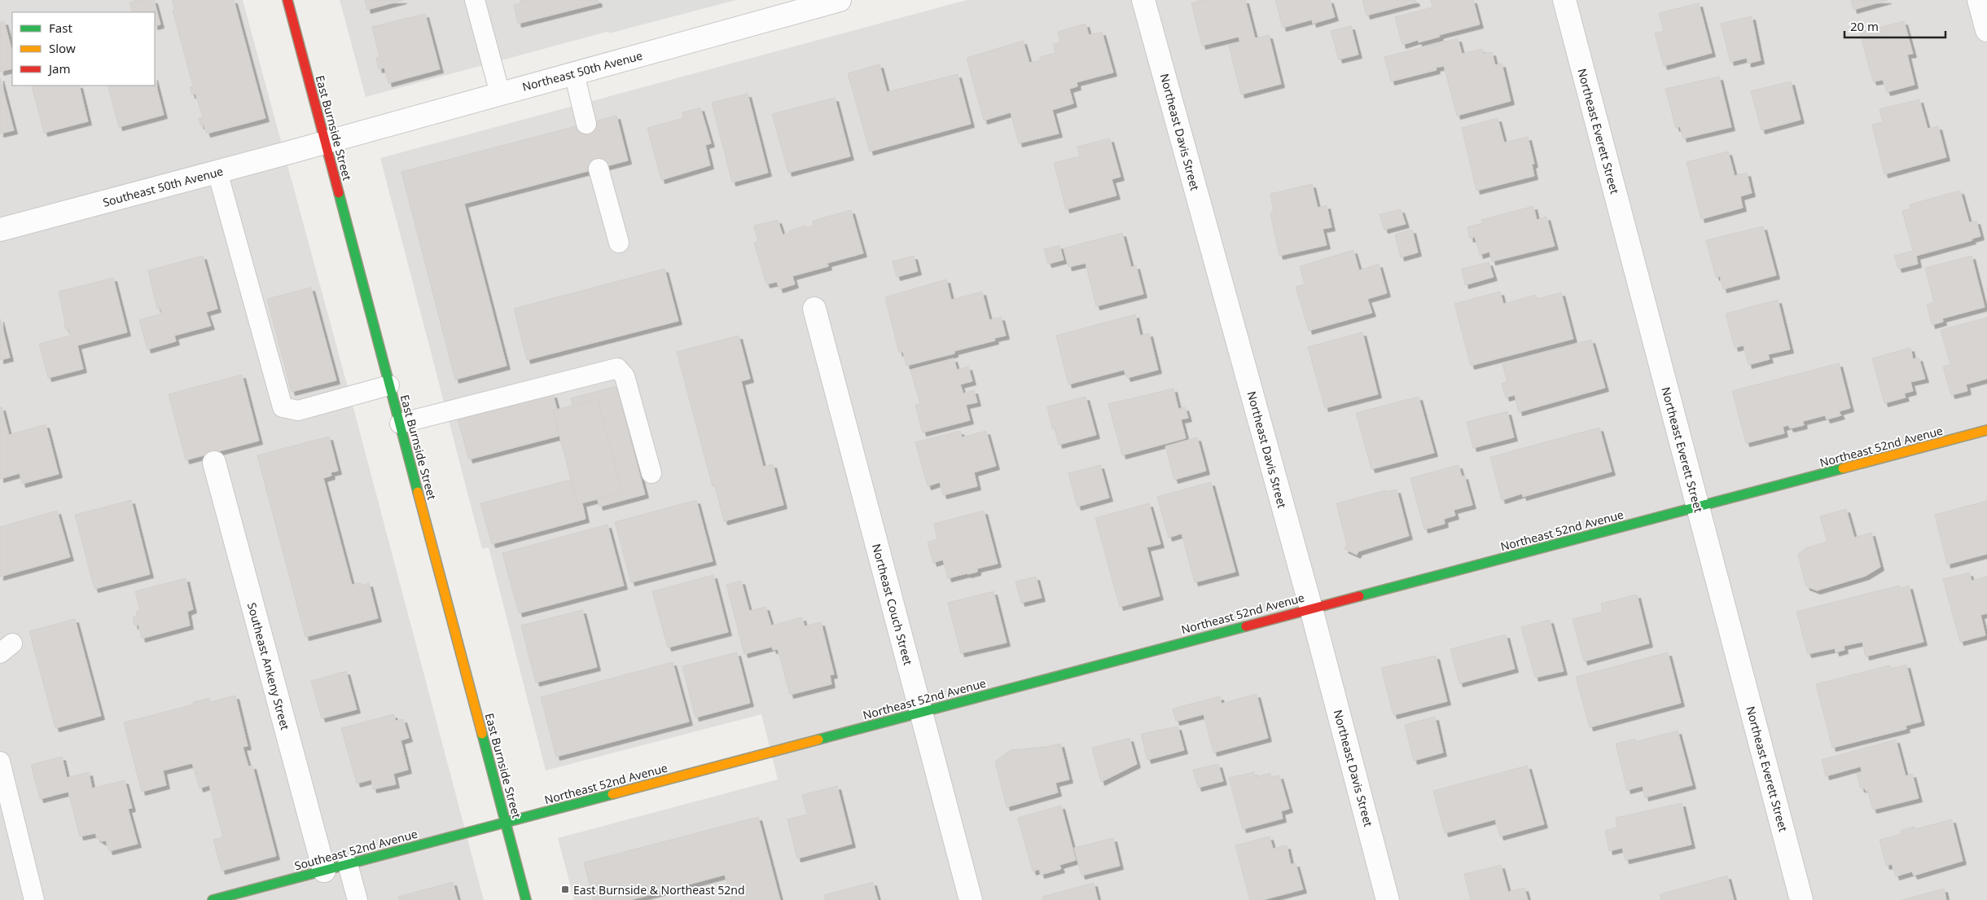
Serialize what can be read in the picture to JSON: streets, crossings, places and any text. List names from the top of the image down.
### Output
{
  "streets": {
    "street": [
      "Northeast 50th Avenue",
      "East Burnside Street",
      "Northeast Everett Street",
      "Northeast Davis Street",
      "Southeast 50th Avenue",
      "Northeast 52nd Avenue",
      "Northeast Couch Street",
      "Southeast Ankeny Street",
      "Southeast 52nd Avenue"
    ]
  },
  "crossings": [
    ["Northeast 50th Avenue", "East Burnside Street"],
    ["Northeast 50th Avenue", "Southeast 50th Avenue"],
    ["East Burnside Street", "Southeast 50th Avenue"],
    ["East Burnside Street", "Northeast 52nd Avenue"],
    ["East Burnside Street", "Southeast 52nd Avenue"],
    ["Northeast Everett Street", "Northeast 52nd Avenue"],
    ["Northeast Davis Street", "Northeast 52nd Avenue"],
    ["Northeast 52nd Avenue", "Northeast Couch Street"],
    ["Northeast 52nd Avenue", "Southeast 52nd Avenue"],
    ["Southeast Ankeny Street", "Southeast 52nd Avenue"]
  ],
  "places": {
    "transit": ["East Burnside & Northeast 52nd"]
  },
  "legend": ["Fast", "Slow", "Jam"],
  "scale_bar": "20 m"
}
